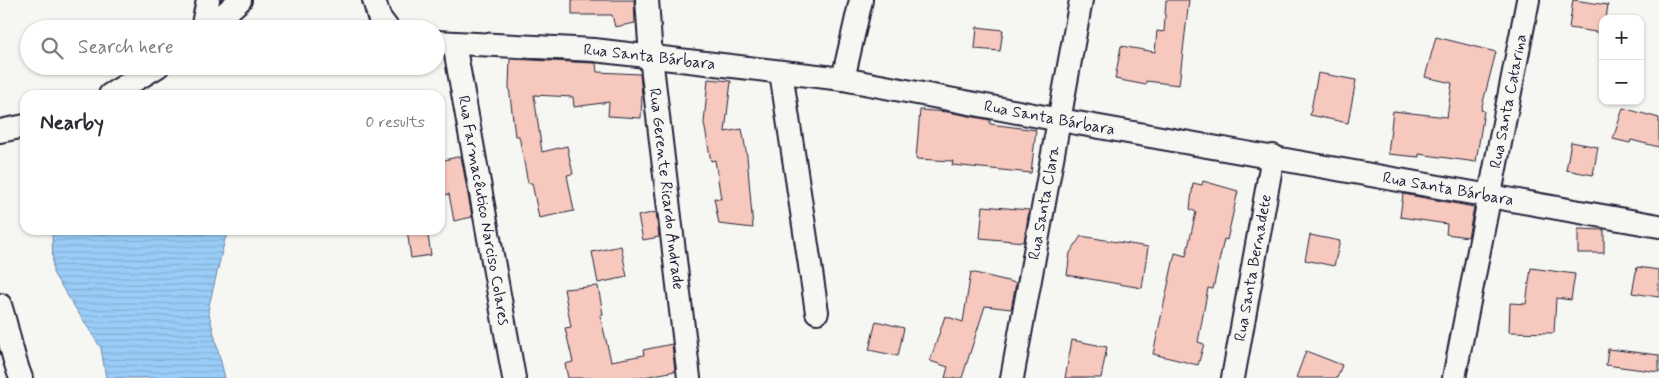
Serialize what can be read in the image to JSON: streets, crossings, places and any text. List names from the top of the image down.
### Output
{
  "streets": {
    "street": [
      "Rua Santa Bárbara",
      "Rua Santa Catarina",
      "Rua Gerente Ricardo Andrade",
      "Rua Santa Clara",
      "Rua Farmacêutico Narciso Colares",
      "Rua Santa Bernadete"
    ]
  },
  "crossings": [
    ["Rua Santa Bárbara", "Rua Santa Catarina"],
    ["Rua Santa Bárbara", "Rua Gerente Ricardo Andrade"],
    ["Rua Santa Bárbara", "Rua Santa Clara"],
    ["Rua Santa Bárbara", "Rua Farmacêutico Narciso Colares"],
    ["Rua Santa Bárbara", "Rua Santa Bernadete"]
  ],
  "page": {
    "map_buttons": ["+", "−"],
    "search": "Search here",
    "heading": ["Nearby", "0 results"]
  }
}
